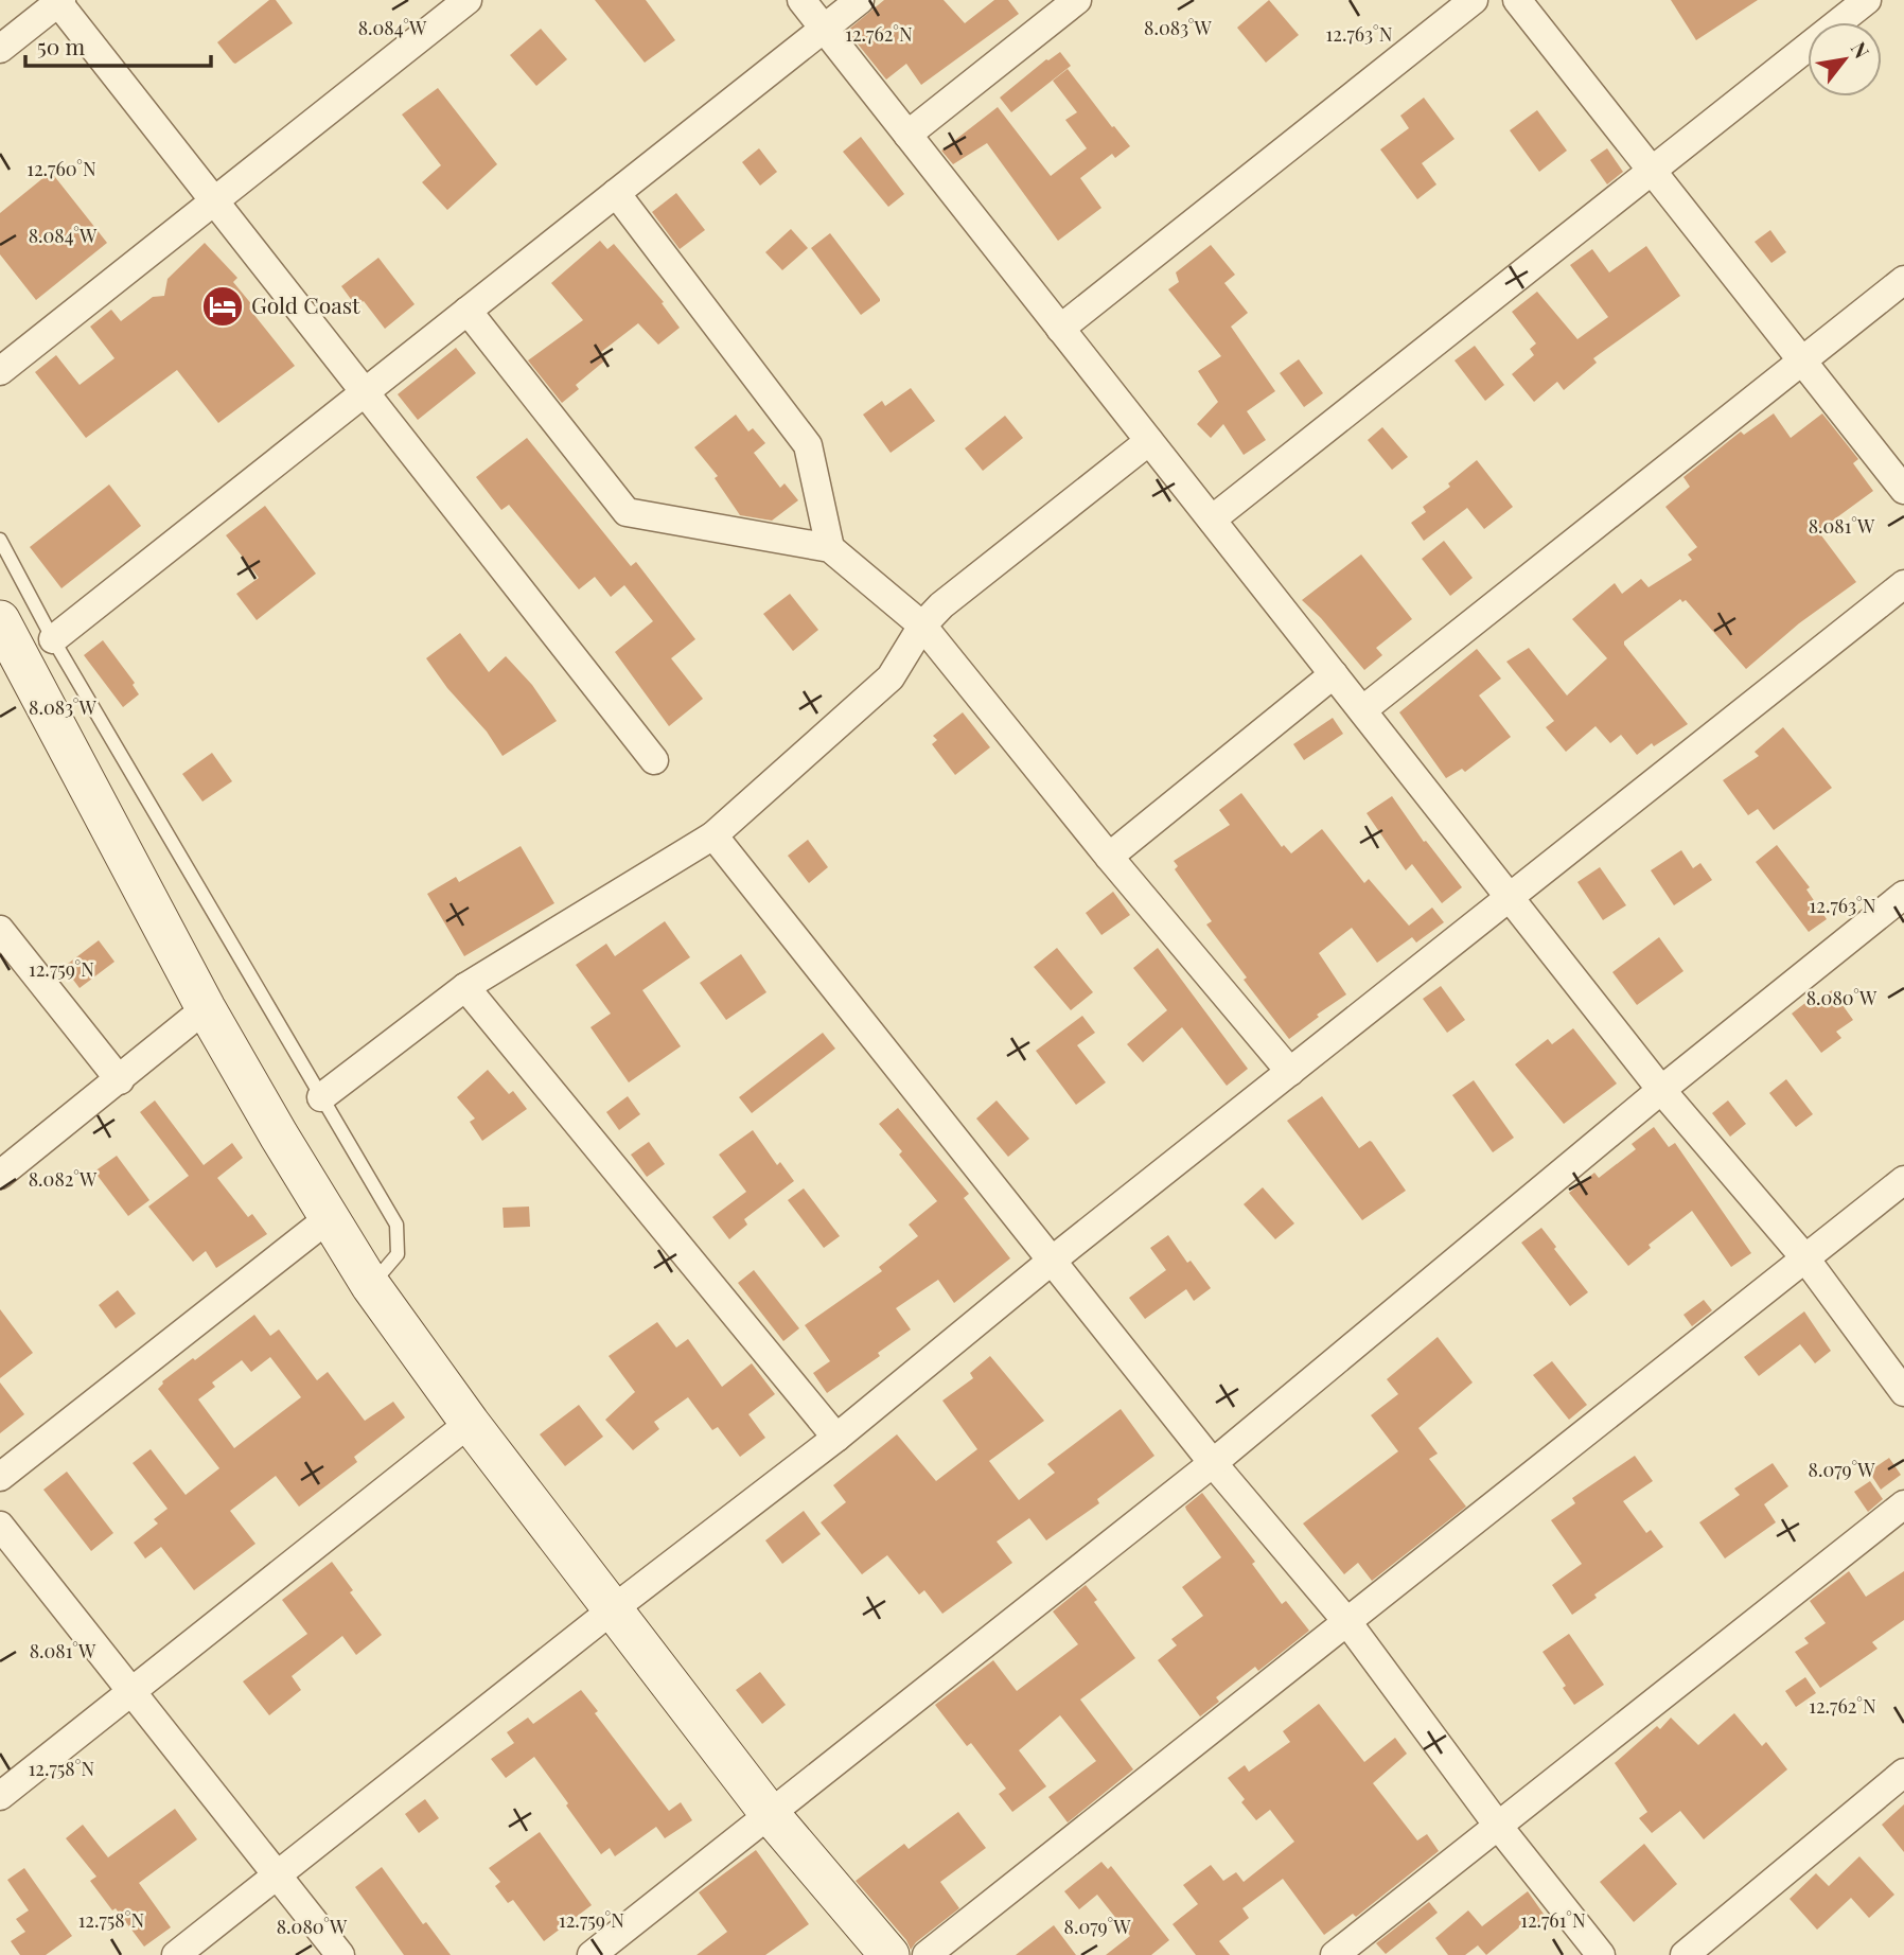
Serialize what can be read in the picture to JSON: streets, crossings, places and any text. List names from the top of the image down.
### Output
{
  "places": {
    "hotel": ["Gold Coast"]
  },
  "scale_bar": "50 m",
  "north": "top right",
  "coordinates": [
    "8.084°W",
    "8.083°W",
    "12.762°N",
    "12.763°N",
    "12.760°N",
    "8.081°W",
    "12.759°N",
    "8.080°W",
    "8.082°W",
    "8.079°W",
    "12.758°N",
    "12.761°N"
  ]
}
